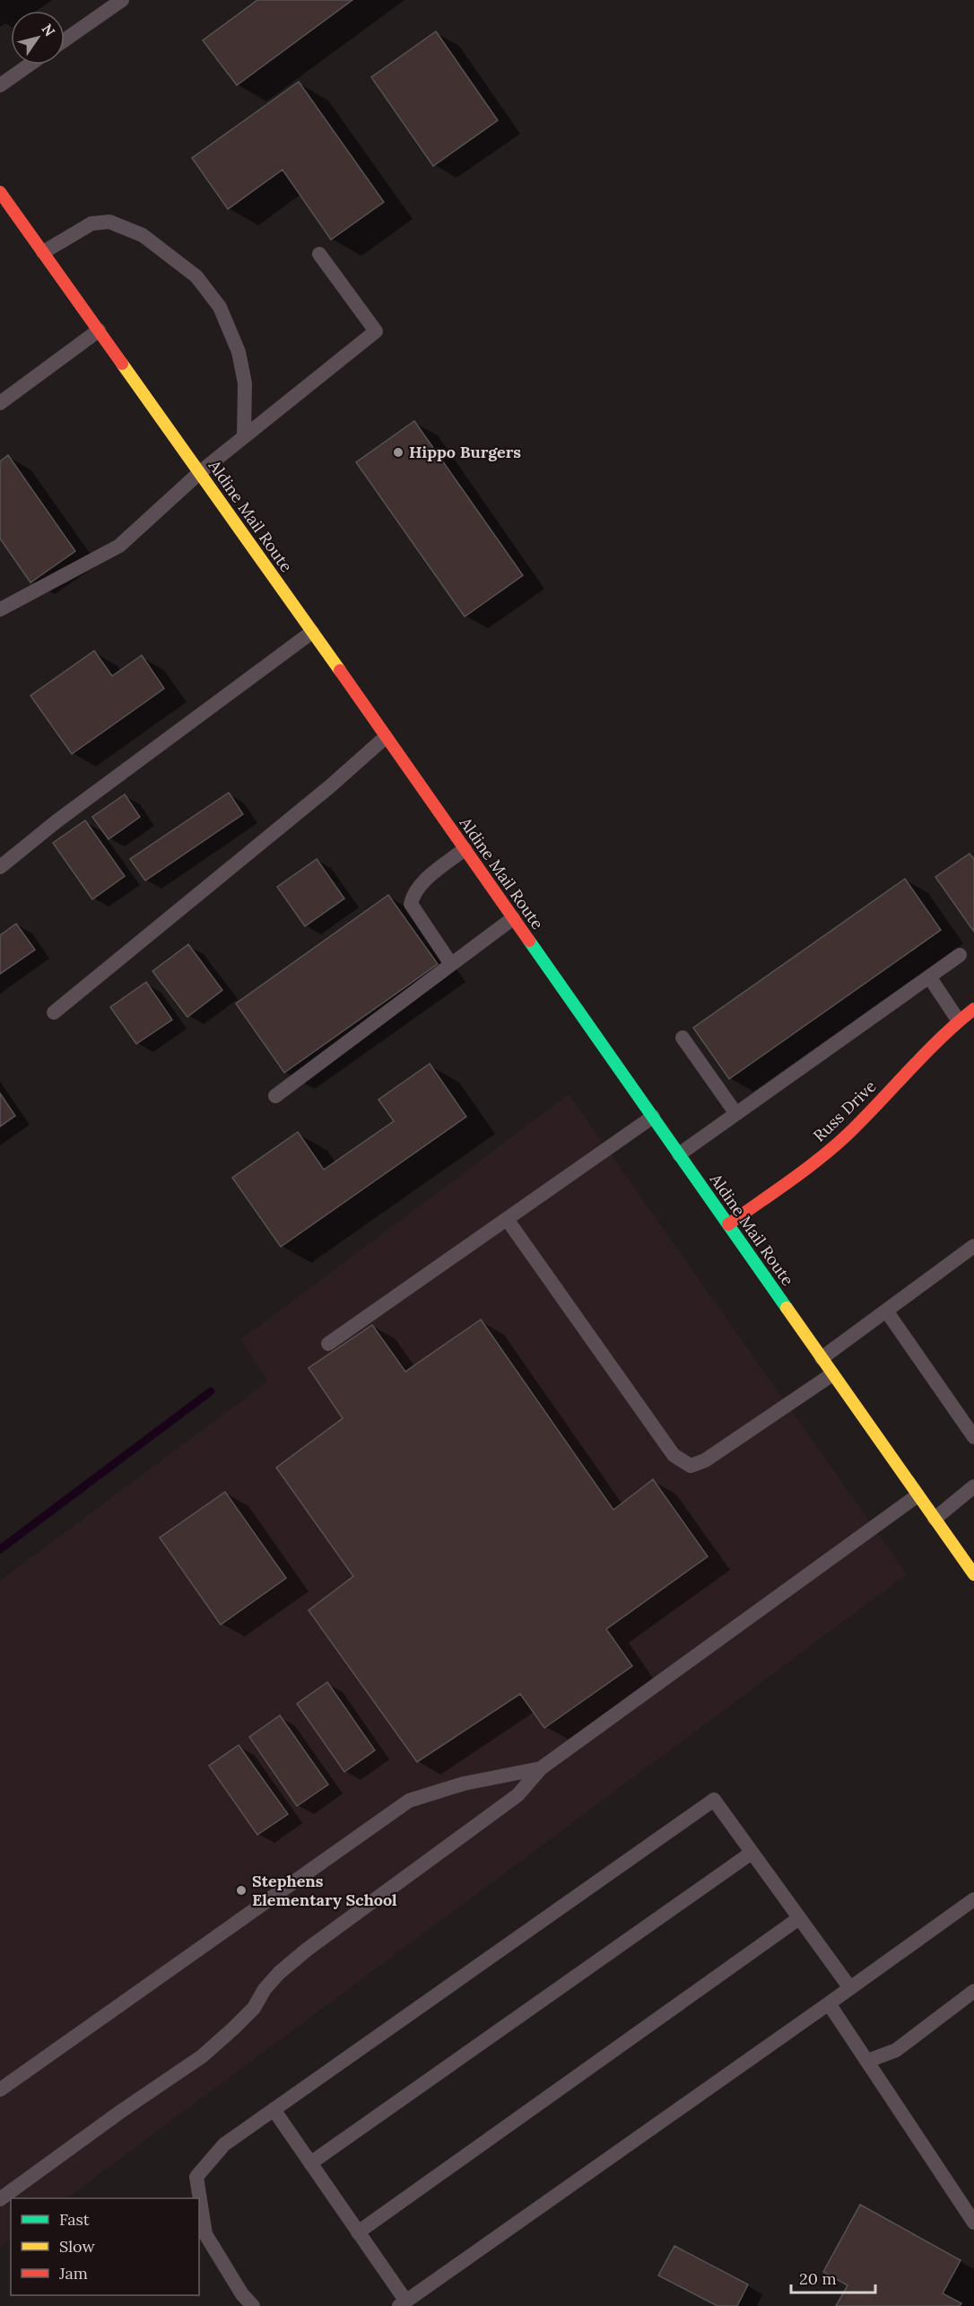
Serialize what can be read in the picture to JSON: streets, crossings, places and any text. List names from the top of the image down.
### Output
{
  "streets": {
    "main road": ["Aldine Mail Route", "Russ Drive"]
  },
  "crossings": [
    ["Aldine Mail Route", "Russ Drive"]
  ],
  "places": ["Hippo Burgers", "Stephens Elementary School"],
  "legend": ["Fast", "Slow", "Jam"],
  "scale_bar": "20 m",
  "north": "top right"
}
